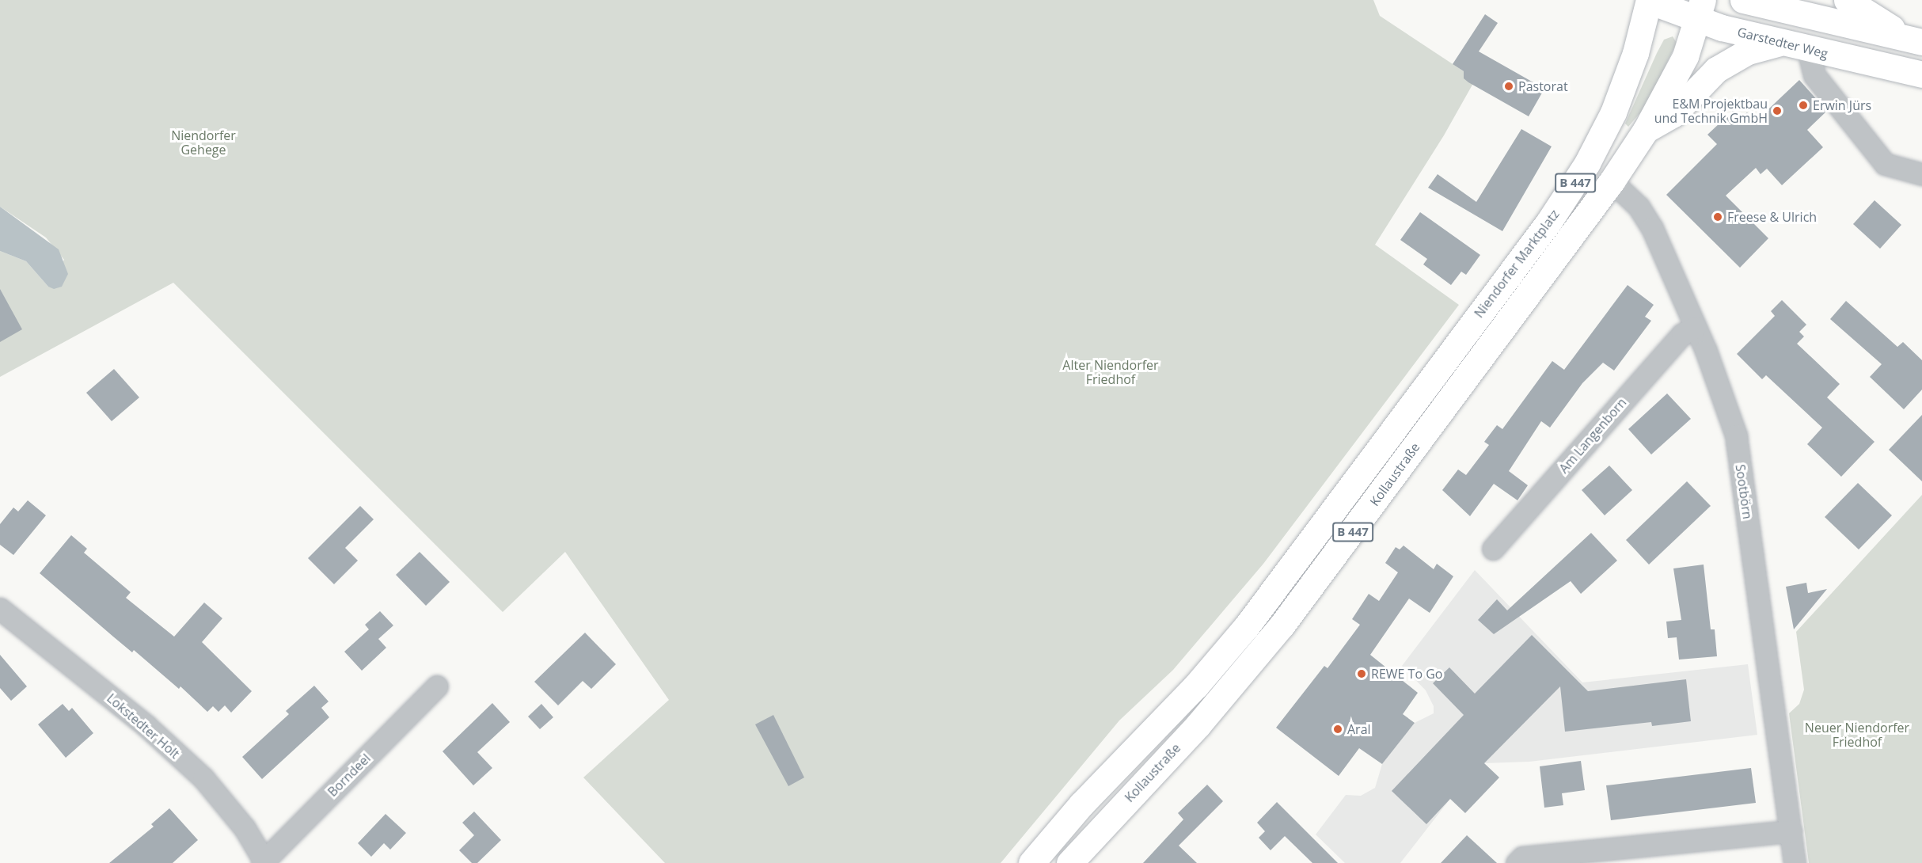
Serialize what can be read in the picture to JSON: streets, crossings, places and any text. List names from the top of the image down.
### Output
{
  "streets": {
    "main road": [
      "Garstedter Weg",
      "B 447",
      "Niendorfer Marktplatz",
      "Kollaustraße"
    ],
    "street": [
      "Am Langenborn",
      "Sootbörn",
      "Lokstedter Holt",
      "Borndeel"
    ]
  },
  "crossings": [
    ["Garstedter Weg", "B 447"],
    ["Garstedter Weg", "Niendorfer Marktplatz"],
    ["B 447", "Kollaustraße"],
    ["B 447", "Sootbörn"],
    ["Am Langenborn", "Sootbörn"],
    ["Kollaustraße", "Sootbörn"],
    ["Lokstedter Holt", "Borndeel"]
  ],
  "parks": ["Niendorfer Gehege", "Alter Niendorfer Friedhof", "Neuer Niendorfer Friedhof"],
  "places": [
    "Pastorat",
    "Erwin Jürs",
    "E&M Projektbau und Technik GmbH",
    "Freese & Ulrich",
    "REWE To Go",
    "Aral"
  ]
}
